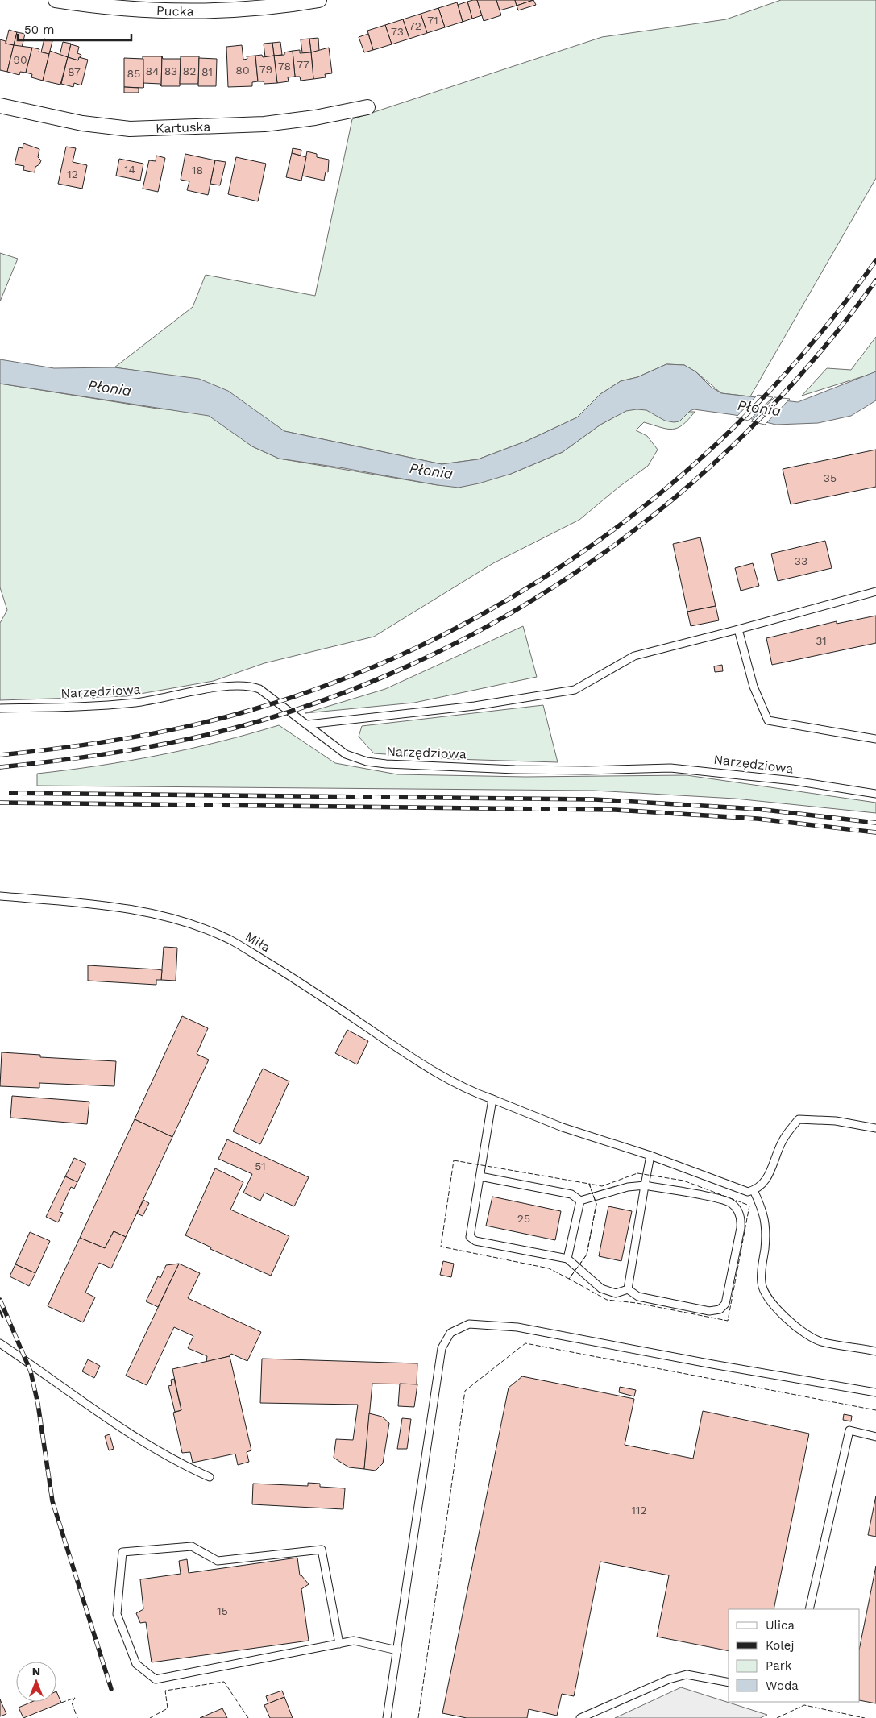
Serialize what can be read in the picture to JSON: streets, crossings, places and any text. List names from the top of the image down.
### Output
{
  "streets": {
    "street": ["Pucka", "Kartuska"],
    "lane": ["Narzędziowa", "Miła"]
  },
  "water": ["Płonia"],
  "house_numbers": [
    "71",
    "72",
    "73",
    "90",
    "77",
    "78",
    "79",
    "80",
    "84",
    "83",
    "82",
    "87",
    "81",
    "85",
    "14",
    "18",
    "12",
    "35",
    "33",
    "31",
    "51",
    "25",
    "112",
    "15"
  ],
  "legend": [
    "Ulica",
    "Kolej",
    "Park",
    "Woda"
  ],
  "scale_bar": "50 m",
  "north": "top"
}
